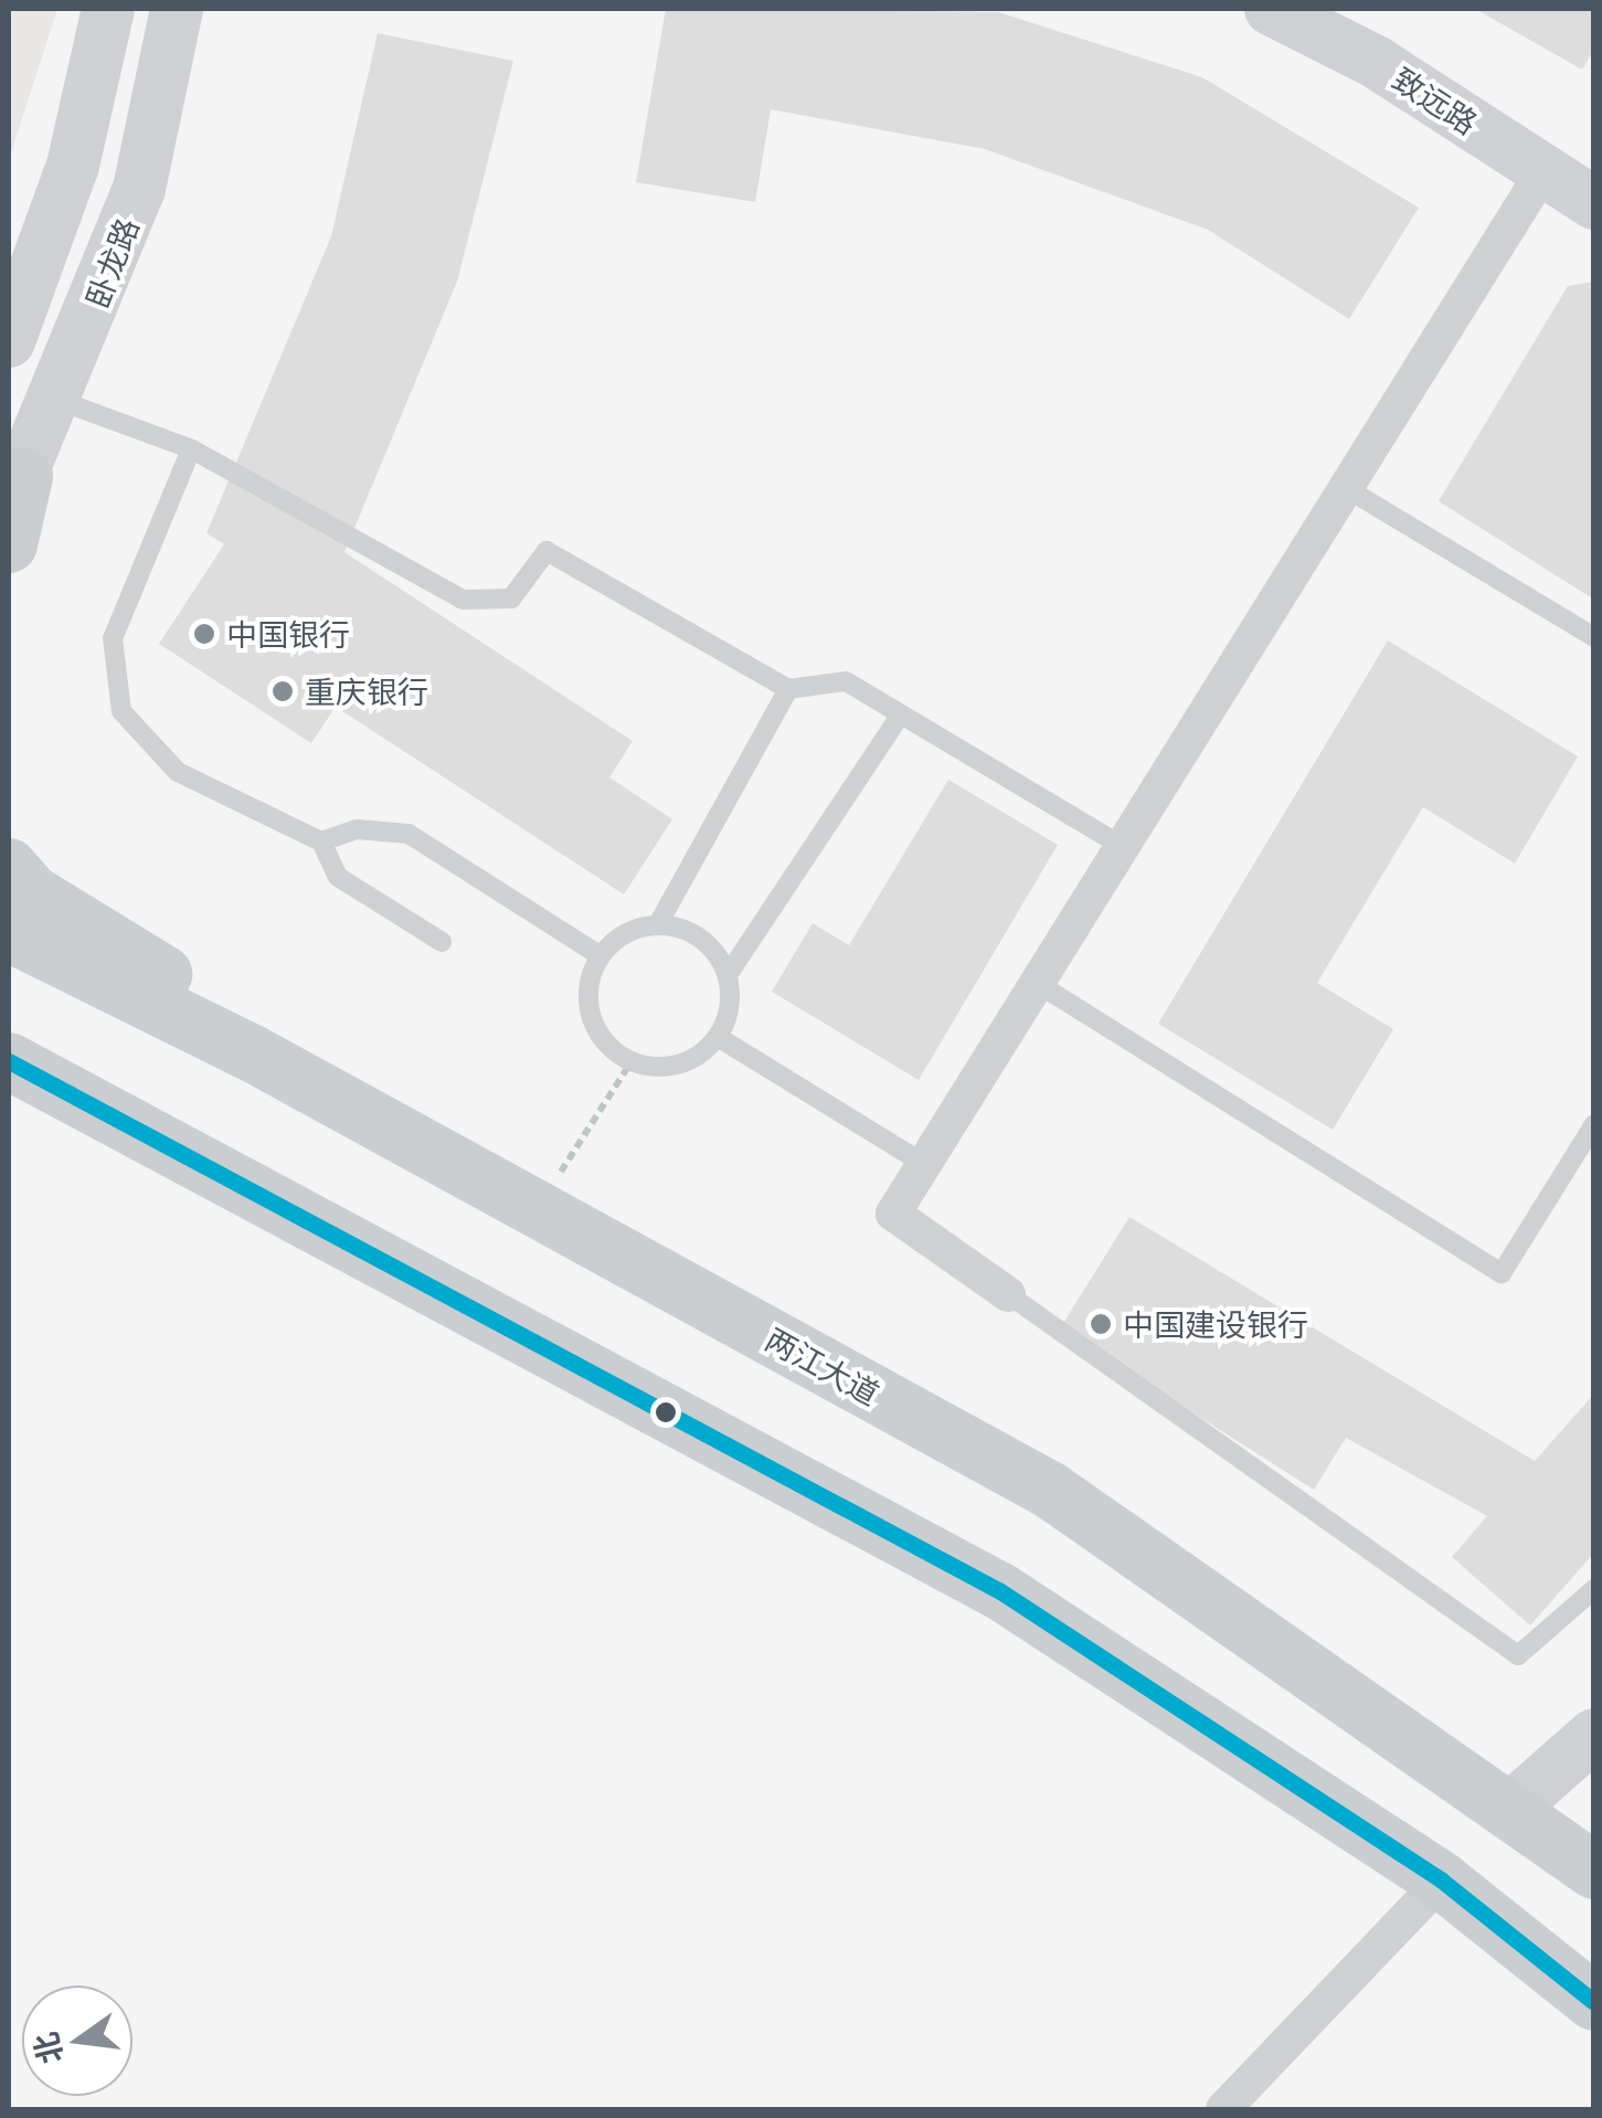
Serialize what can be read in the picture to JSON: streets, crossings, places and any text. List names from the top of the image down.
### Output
{
  "streets": {
    "main road": ["致远路", "卧龙路", "两江大道"]
  },
  "places": ["中国银行", "重庆银行", "中国建设银行"],
  "north": "left"
}
